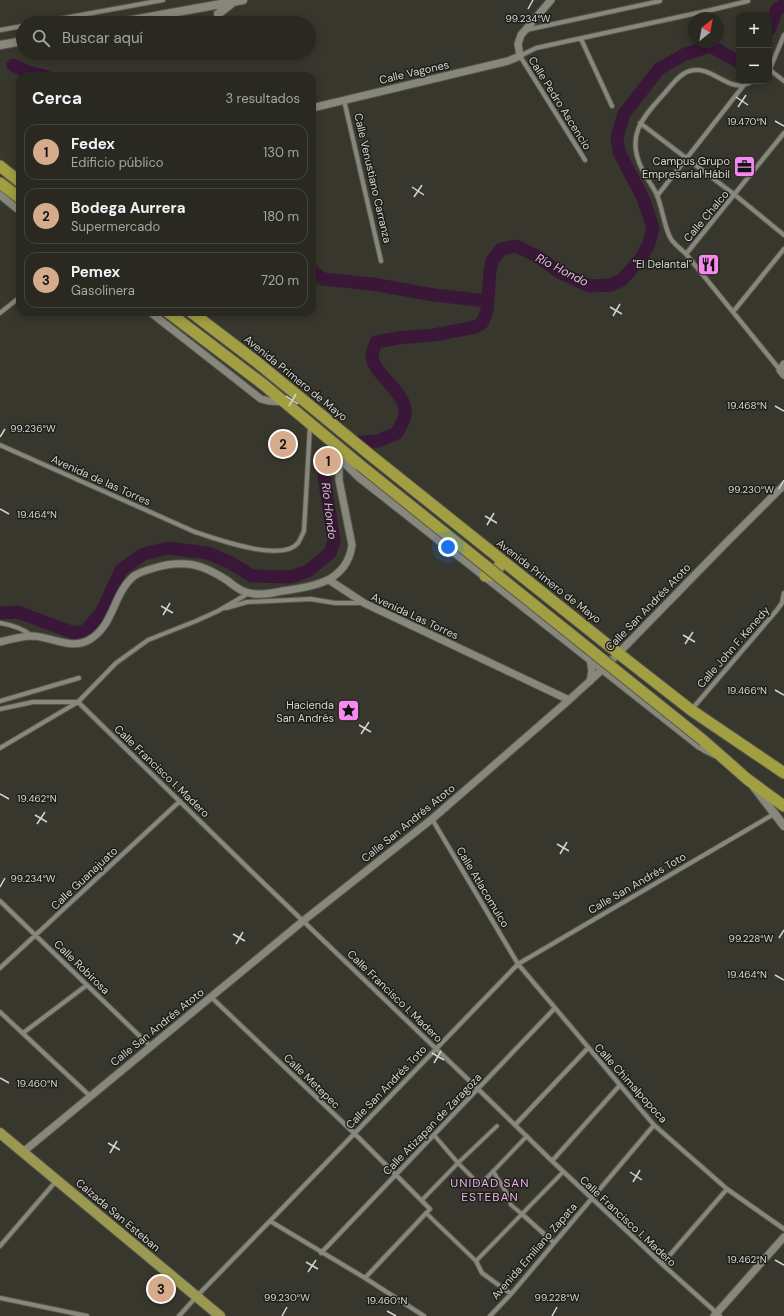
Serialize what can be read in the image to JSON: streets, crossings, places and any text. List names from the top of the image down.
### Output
{
  "streets": {
    "highway": ["Avenida Primero de Mayo"],
    "main road": ["Calzada San Esteban"],
    "street": [
      "Calle Vagones",
      "Calle Pedro Ascencio",
      "Calle Venustiano Carranza",
      "Calle Chalco",
      "Avenida de las Torres",
      "Calle San Andrés Atoto",
      "Avenida Las Torres",
      "Calle John F. Kenedy",
      "Calle Francisco I. Madero",
      "Calle Guanajuato",
      "Calle San Andrés Toto",
      "Calle Atlacomulco",
      "Calle Robirosa",
      "Calle Metepec",
      "Calle Chimalpopoca",
      "Calle Atizapan de Zaragoza",
      "Avenida Emiliano Zapata"
    ]
  },
  "crossings": [
    ["Calle Vagones", "Calle Pedro Ascencio"],
    ["Calle Vagones", "Calle Venustiano Carranza"],
    ["Avenida Primero de Mayo", "Calle San Andrés Atoto"],
    ["Avenida Primero de Mayo", "Calle John F. Kenedy"],
    ["Calle San Andrés Atoto", "Avenida Las Torres"],
    ["Calle San Andrés Atoto", "Calle Francisco I. Madero"],
    ["Calle San Andrés Atoto", "Calle Atlacomulco"],
    ["Calle San Andrés Atoto", "Calle Robirosa"],
    ["Calle San Andrés Atoto", "Calle Metepec"],
    ["Calle San Andrés Atoto", "Calzada San Esteban"],
    ["Calle Francisco I. Madero", "Calle Guanajuato"],
    ["Calle Francisco I. Madero", "Calle San Andrés Toto"],
    ["Calle Francisco I. Madero", "Calle Atizapan de Zaragoza"],
    ["Calle Francisco I. Madero", "Avenida Emiliano Zapata"],
    ["Calle Guanajuato", "Calle Robirosa"],
    ["Calle San Andrés Toto", "Calle Atlacomulco"],
    ["Calle San Andrés Toto", "Calle Metepec"],
    ["Calle San Andrés Toto", "Calle Chimalpopoca"],
    ["Calle San Andrés Toto", "Calzada San Esteban"],
    ["Calle Atlacomulco", "Calle Chimalpopoca"],
    ["Calle Metepec", "Calle Atizapan de Zaragoza"],
    ["Calle Chimalpopoca", "Calle Atizapan de Zaragoza"],
    ["Calle Chimalpopoca", "Avenida Emiliano Zapata"]
  ],
  "districts": ["UNIDAD SAN ESTEBAN"],
  "water": ["Río Hondo"],
  "places": {
    "office": ["Campus Grupo Empresarial Hábil"],
    "restaurant": ["\"El Delantal\""],
    "place": ["Hacienda San Andrés"]
  },
  "north": "top right",
  "page": {
    "map_buttons": ["+", "−"],
    "search": "Buscar aquí",
    "heading": ["Cerca", "3 resultados"],
    "list": [
      {
        "mark": "1",
        "name": "Fedex",
        "note": "Edificio público",
        "value": "130 m"
      },
      {
        "mark": "2",
        "name": "Bodega Aurrera",
        "note": "Supermercado",
        "value": "180 m"
      },
      {
        "mark": "3",
        "name": "Pemex",
        "note": "Gasolinera",
        "value": "720 m"
      }
    ],
    "pins": ["2", "1", "3"]
  },
  "coordinates": [
    "99.234°W",
    "19.470°N",
    "19.468°N",
    "99.236°W",
    "99.230°W",
    "19.464°N",
    "19.466°N",
    "19.462°N",
    "99.228°W",
    "19.460°N"
  ]
}
